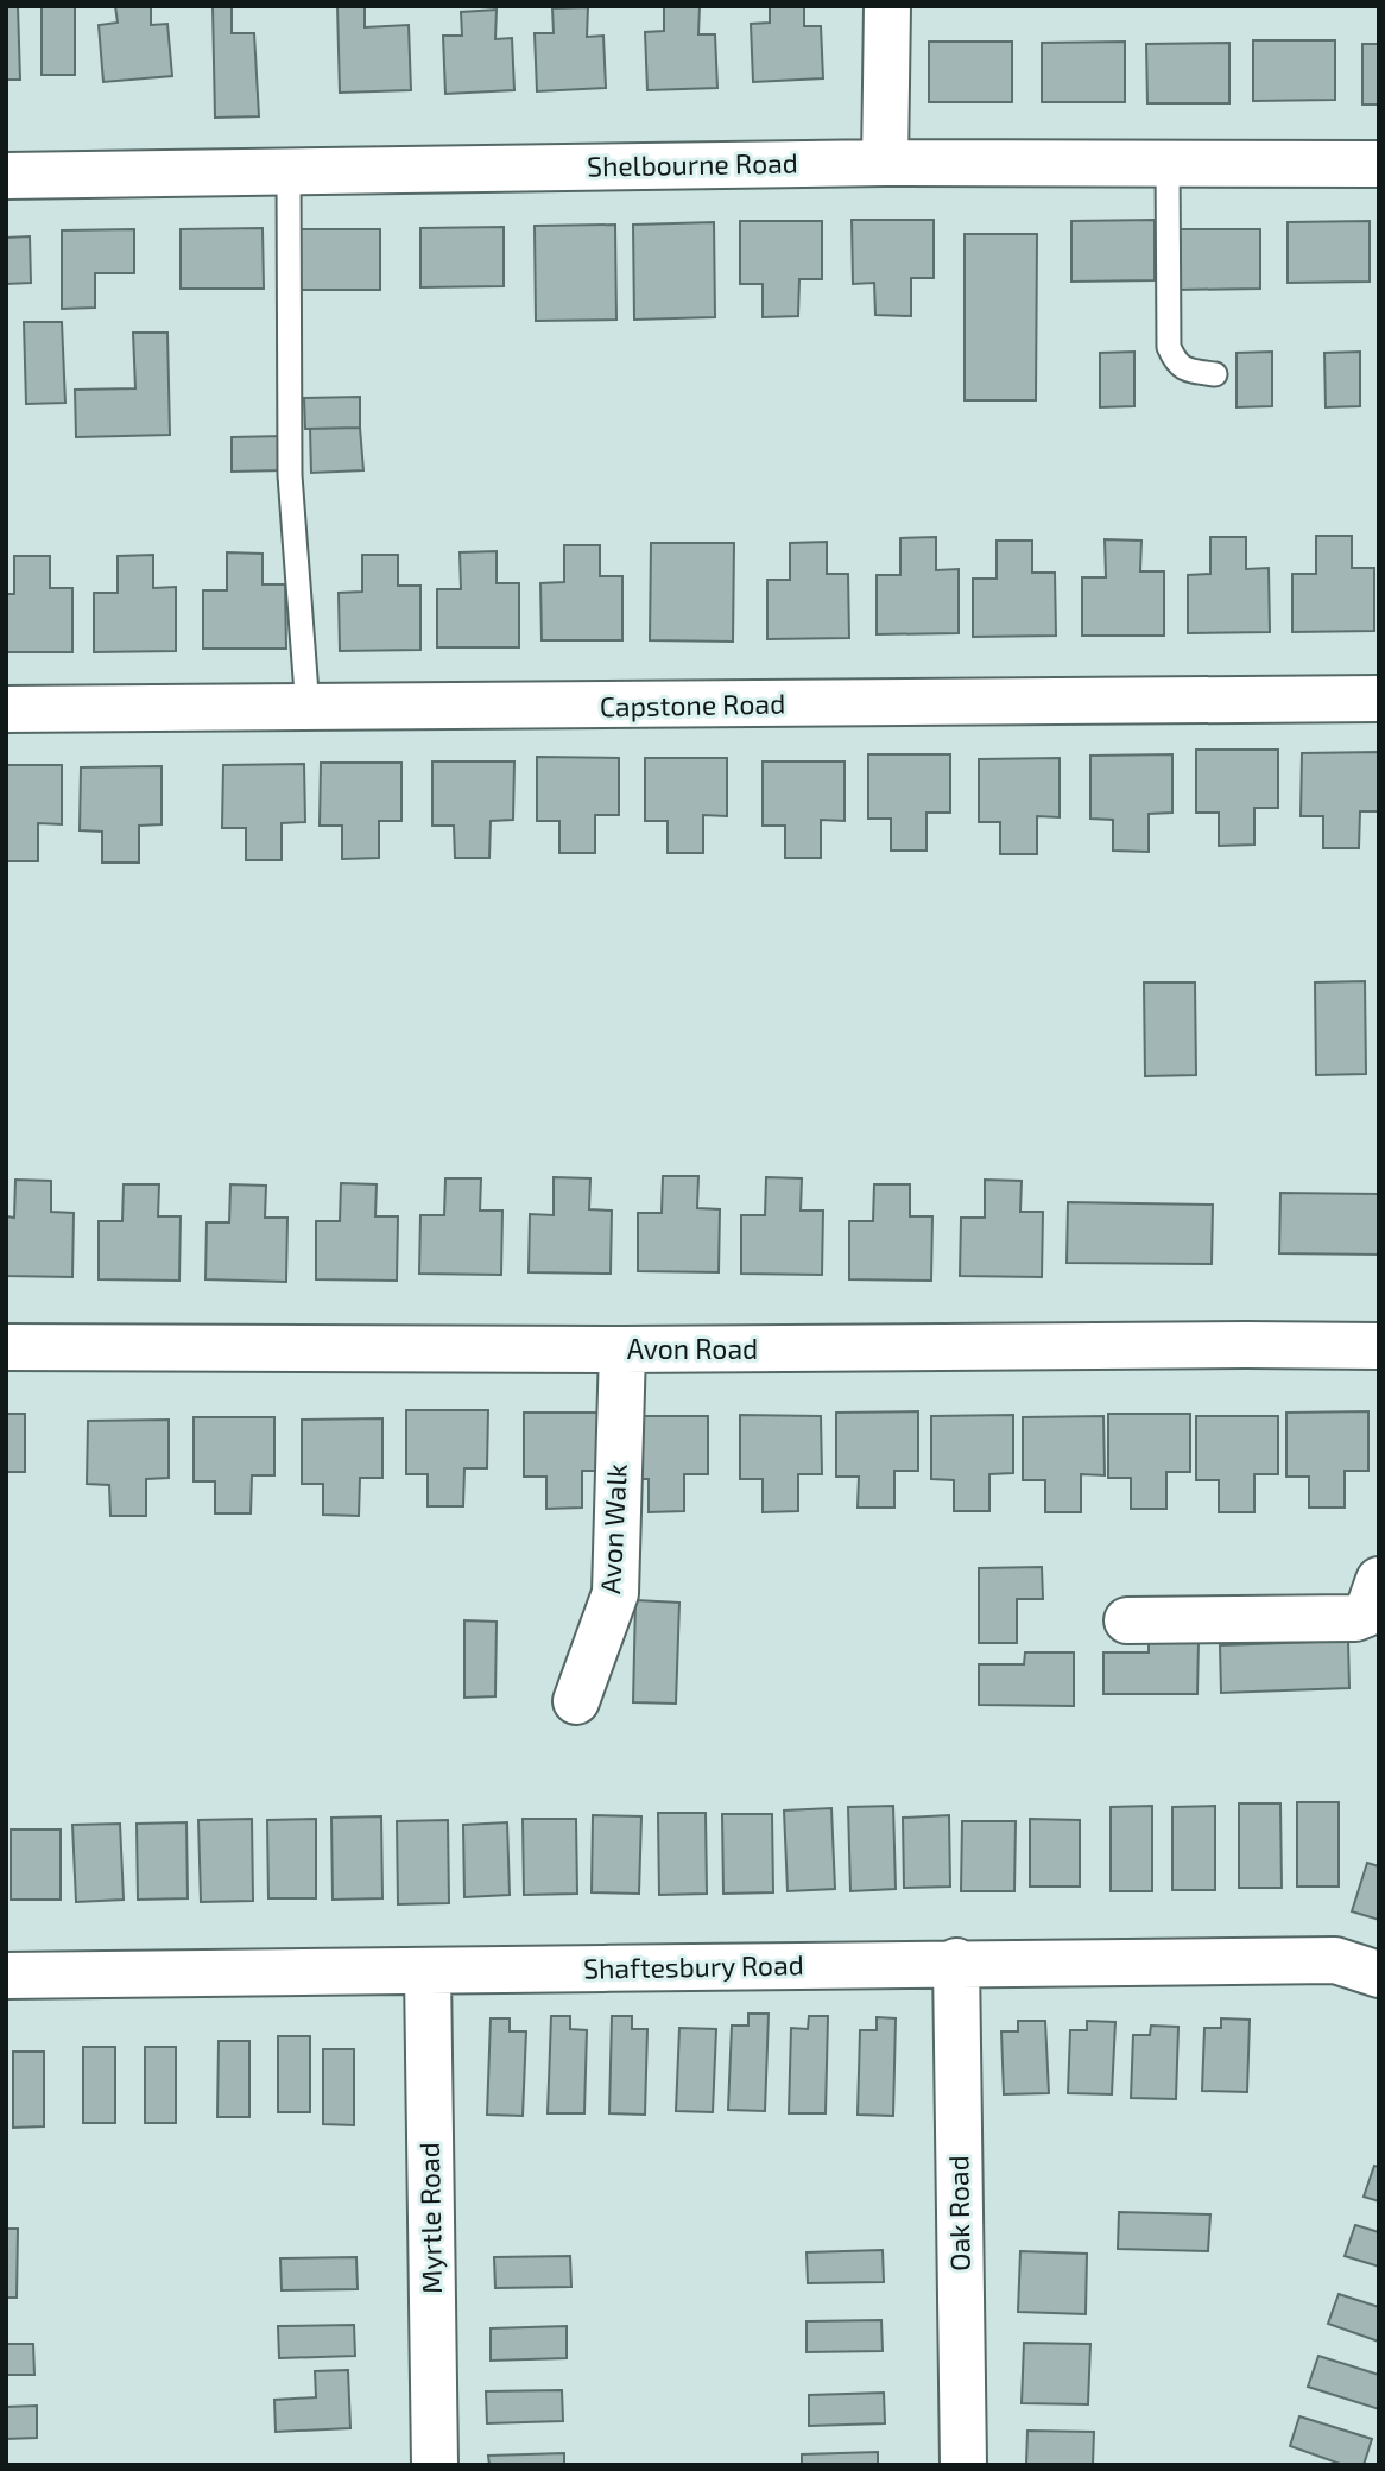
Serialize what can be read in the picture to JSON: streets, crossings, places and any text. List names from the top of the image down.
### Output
{
  "streets": {
    "street": [
      "Shelbourne Road",
      "Capstone Road",
      "Avon Road",
      "Avon Walk",
      "Shaftesbury Road",
      "Oak Road",
      "Myrtle Road"
    ]
  },
  "crossings": [
    ["Avon Road", "Avon Walk"],
    ["Shaftesbury Road", "Oak Road"],
    ["Shaftesbury Road", "Myrtle Road"]
  ]
}
